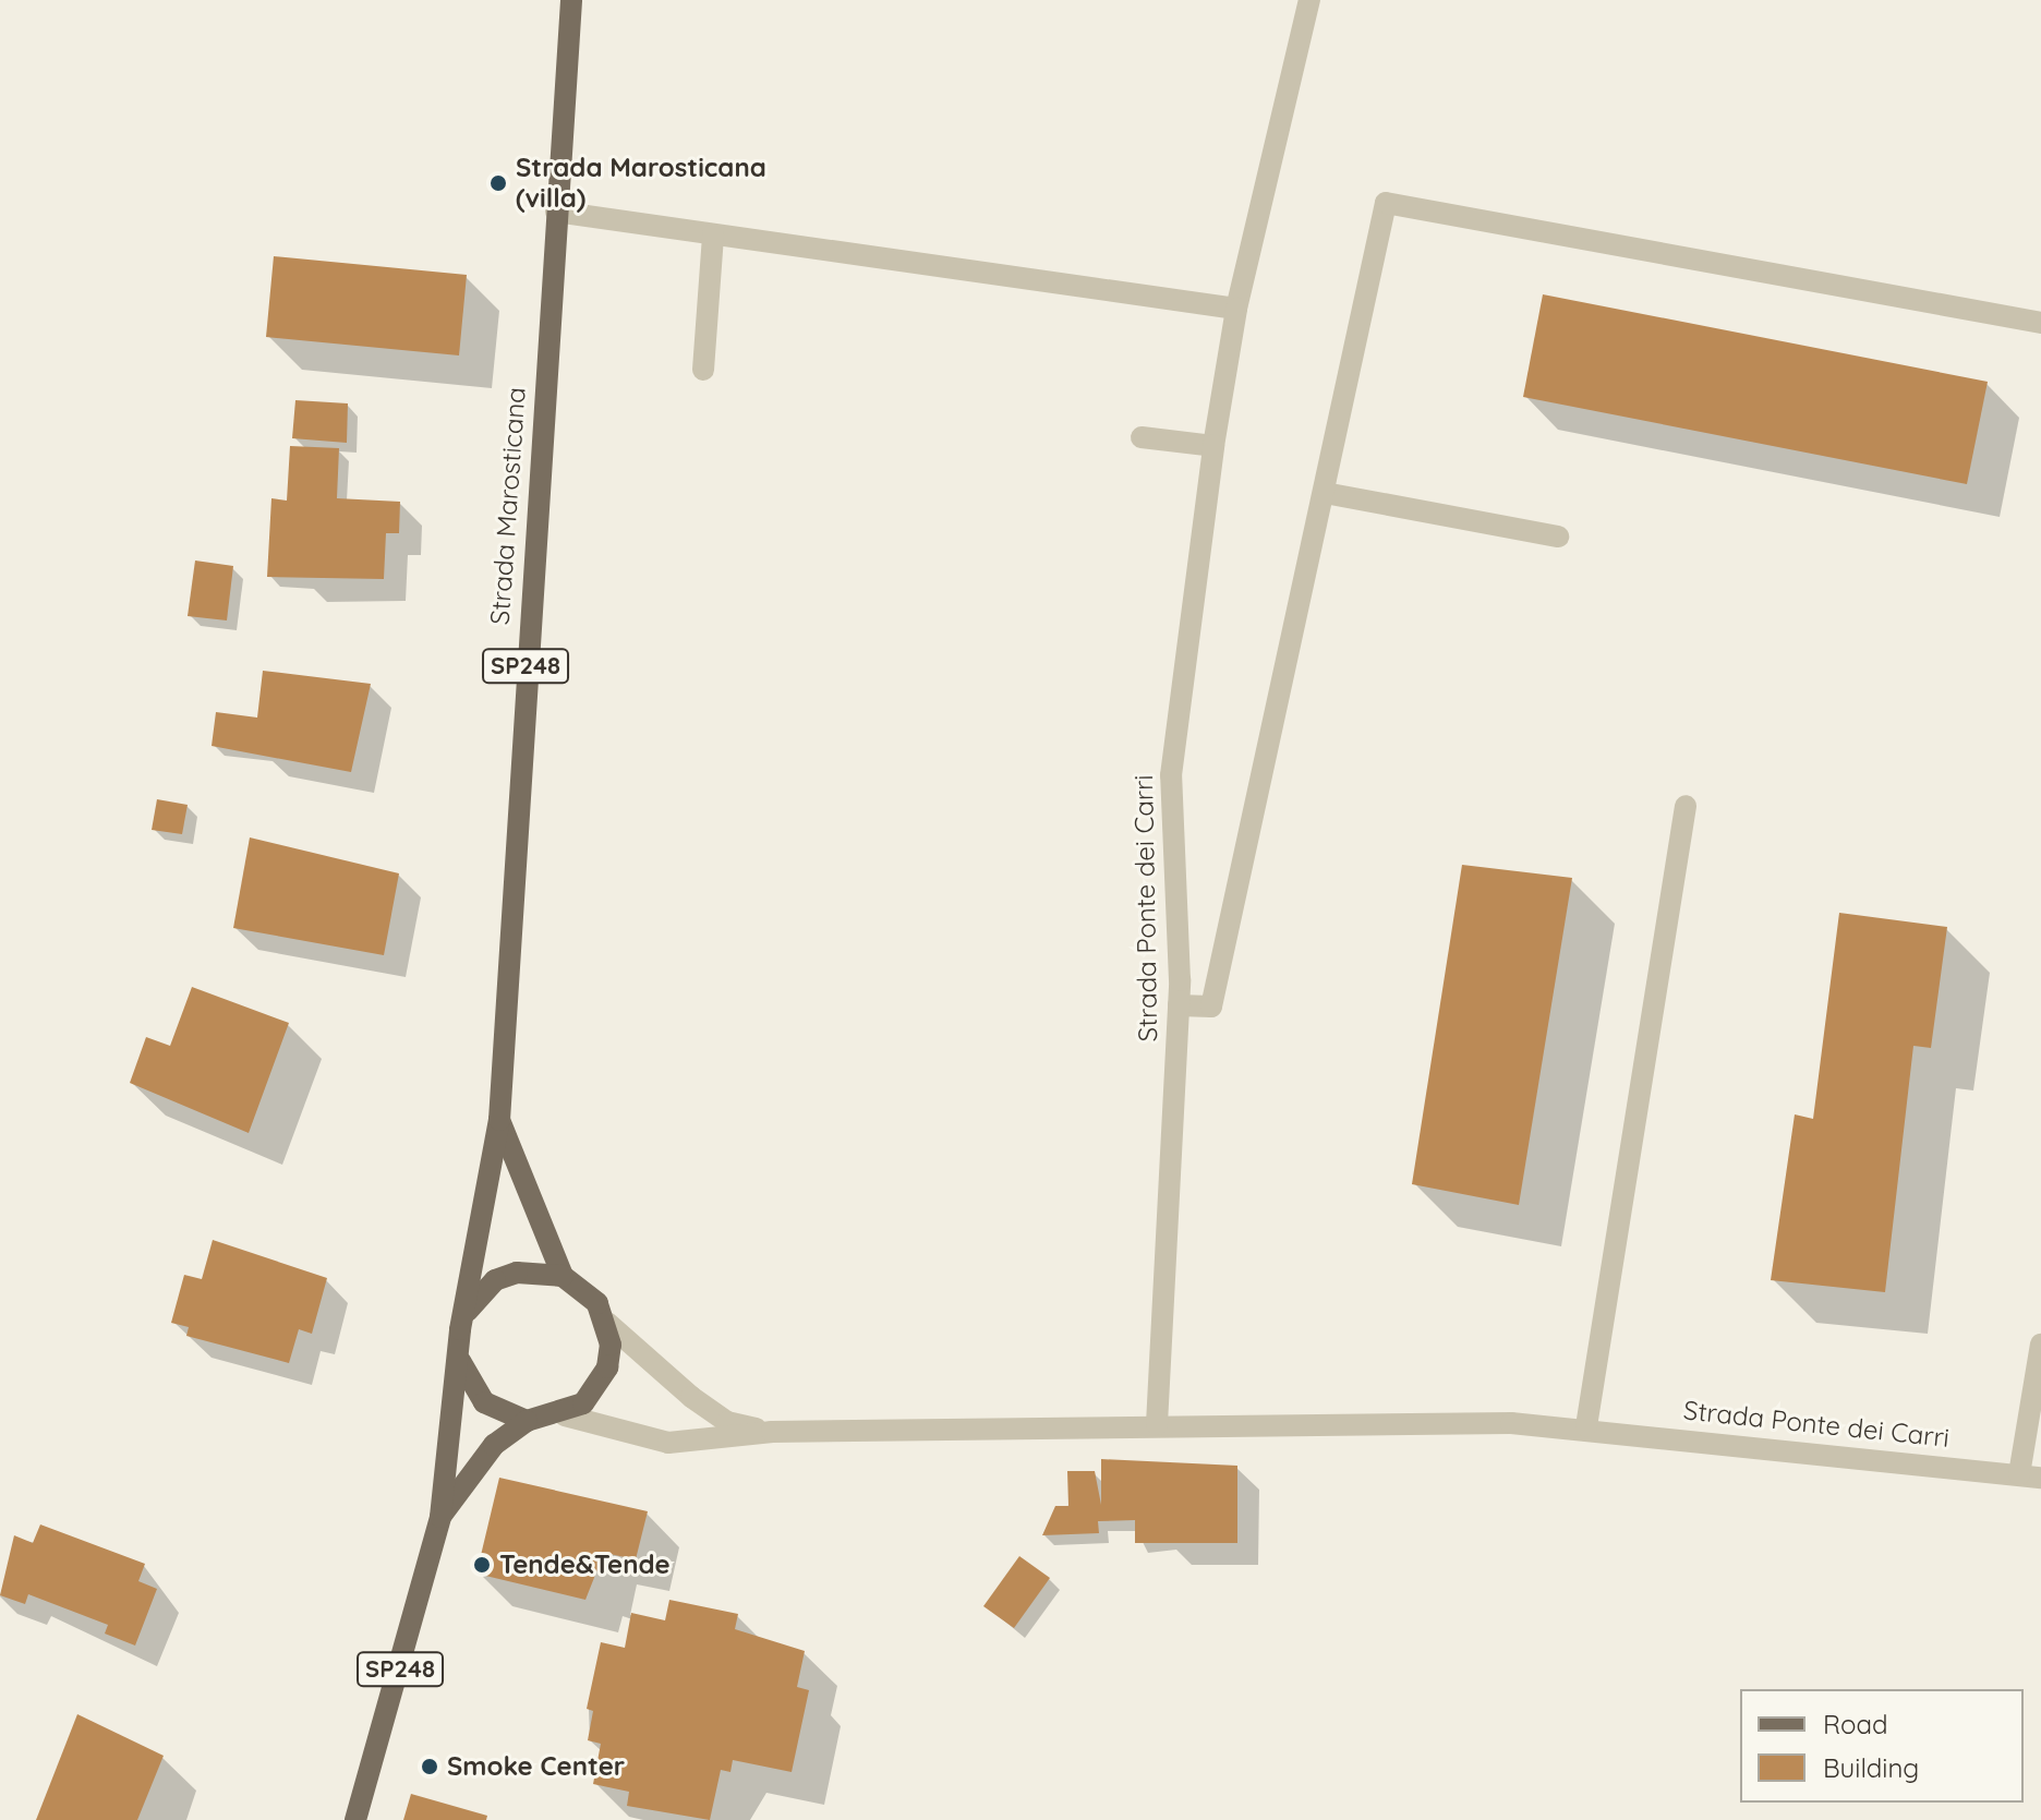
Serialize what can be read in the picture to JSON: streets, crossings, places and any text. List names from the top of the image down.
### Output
{
  "streets": {
    "main road": ["Strada Marosticana", "SP248"],
    "street": ["Strada Ponte dei Carri"]
  },
  "crossings": [
    ["Strada Marosticana", "Strada Ponte dei Carri"]
  ],
  "places": ["Strada Marosticana (villa)", "Tende&Tende", "Smoke Center"],
  "legend": ["Road", "Building"]
}
